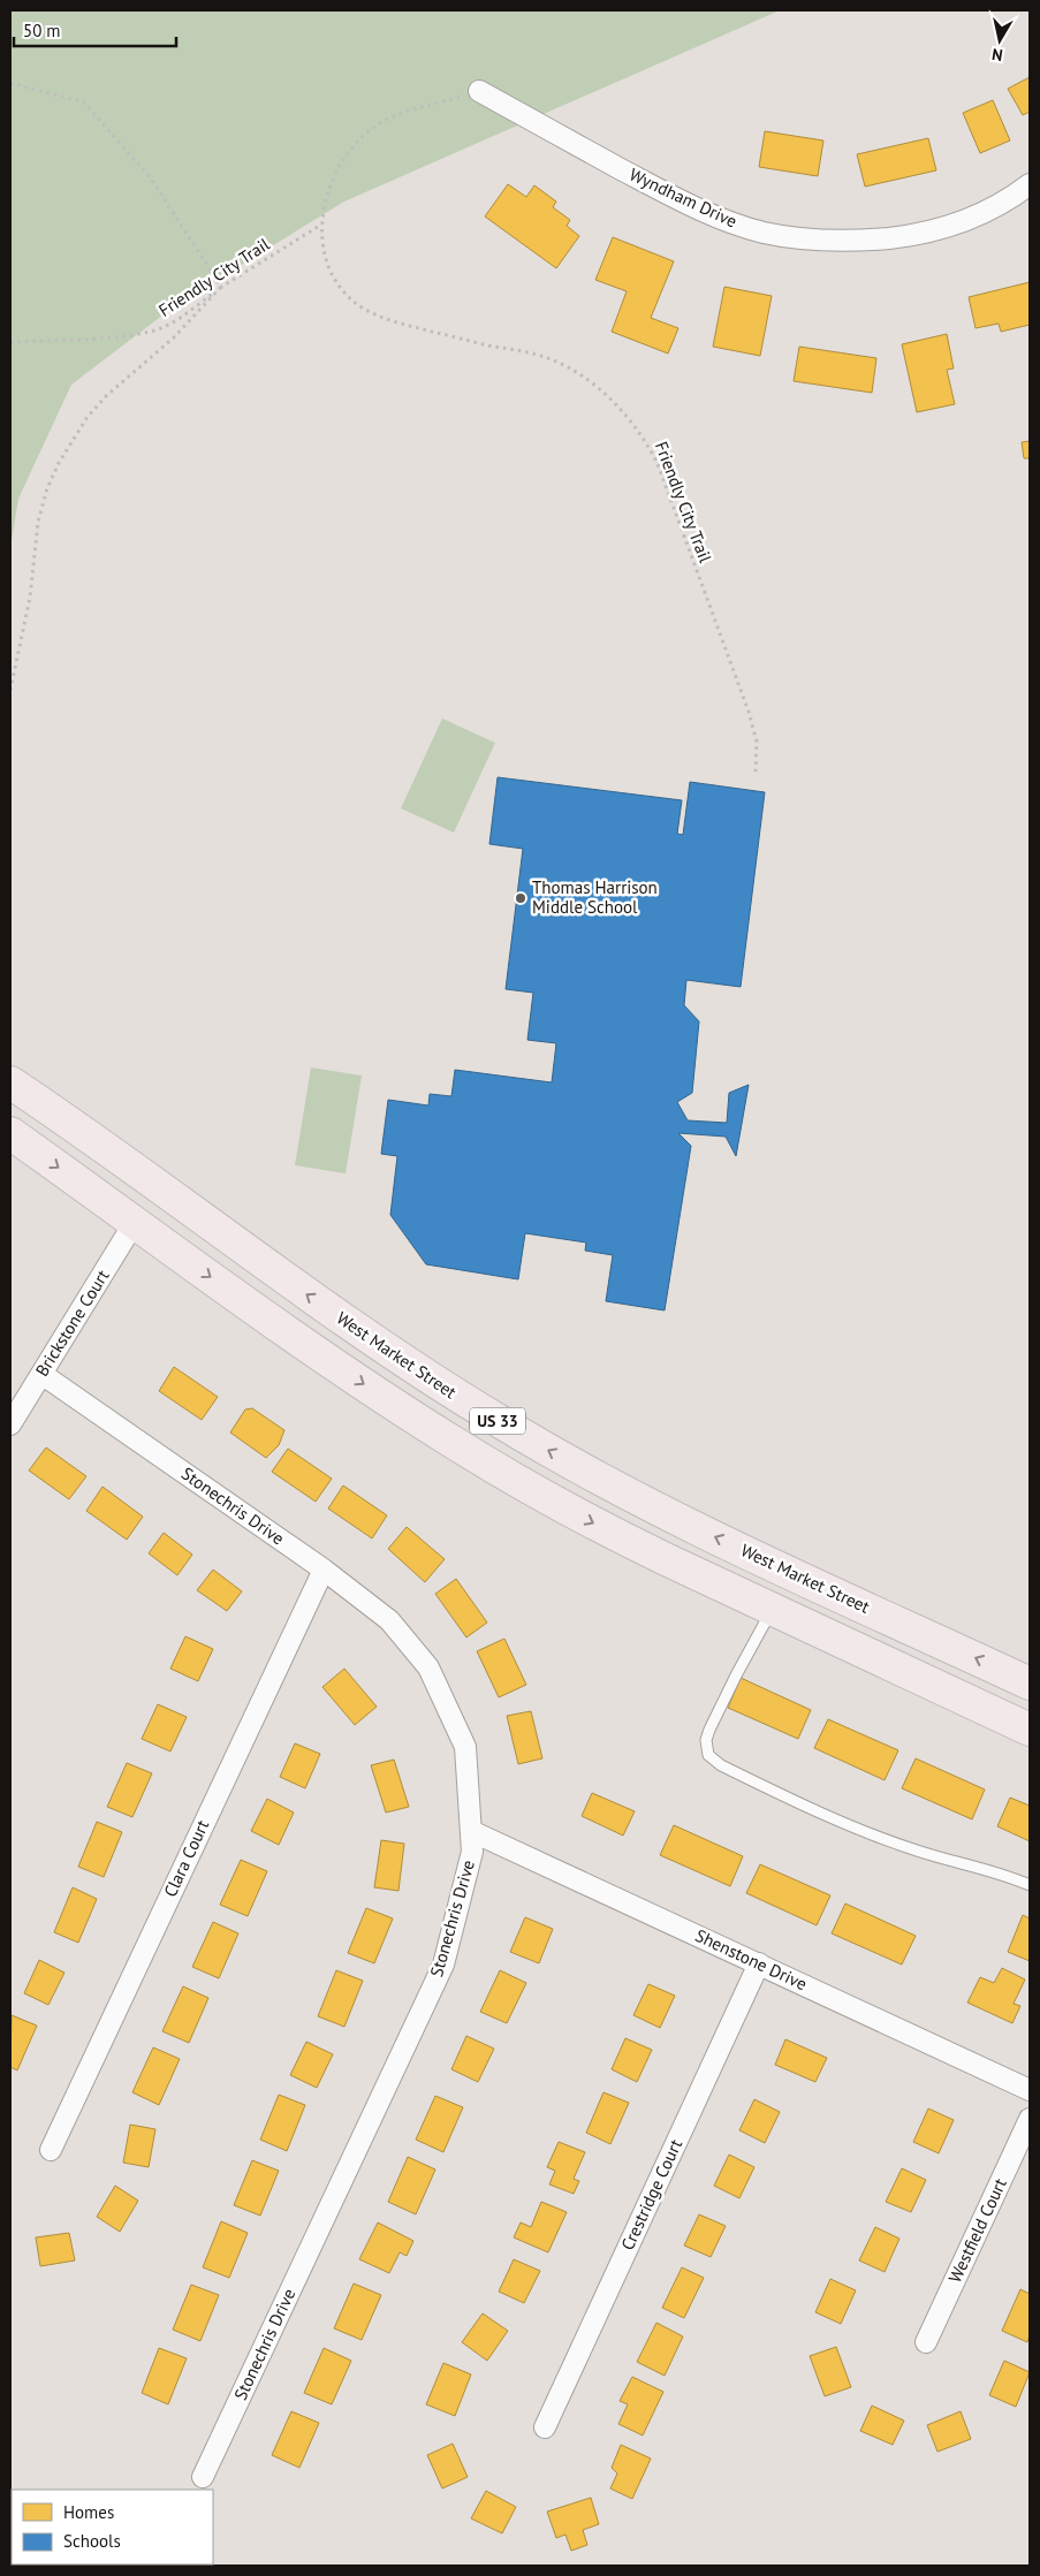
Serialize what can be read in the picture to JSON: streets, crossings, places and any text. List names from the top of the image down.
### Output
{
  "streets": {
    "main road": ["West Market Street", "US 33"],
    "street": [
      "Wyndham Drive",
      "Brickstone Court",
      "Stonechris Drive",
      "Clara Court",
      "Shenstone Drive",
      "Crestridge Court",
      "Westfield Court"
    ],
    "path": ["Friendly City Trail"]
  },
  "crossings": [
    ["Wyndham Drive", "Friendly City Trail"],
    ["Brickstone Court", "US 33"],
    ["Brickstone Court", "Stonechris Drive"],
    ["Stonechris Drive", "Clara Court"],
    ["Stonechris Drive", "Shenstone Drive"],
    ["Shenstone Drive", "Crestridge Court"]
  ],
  "places": ["Thomas Harrison Middle School"],
  "legend": ["Homes", "Schools"],
  "scale_bar": "50 m",
  "north": "bottom"
}
